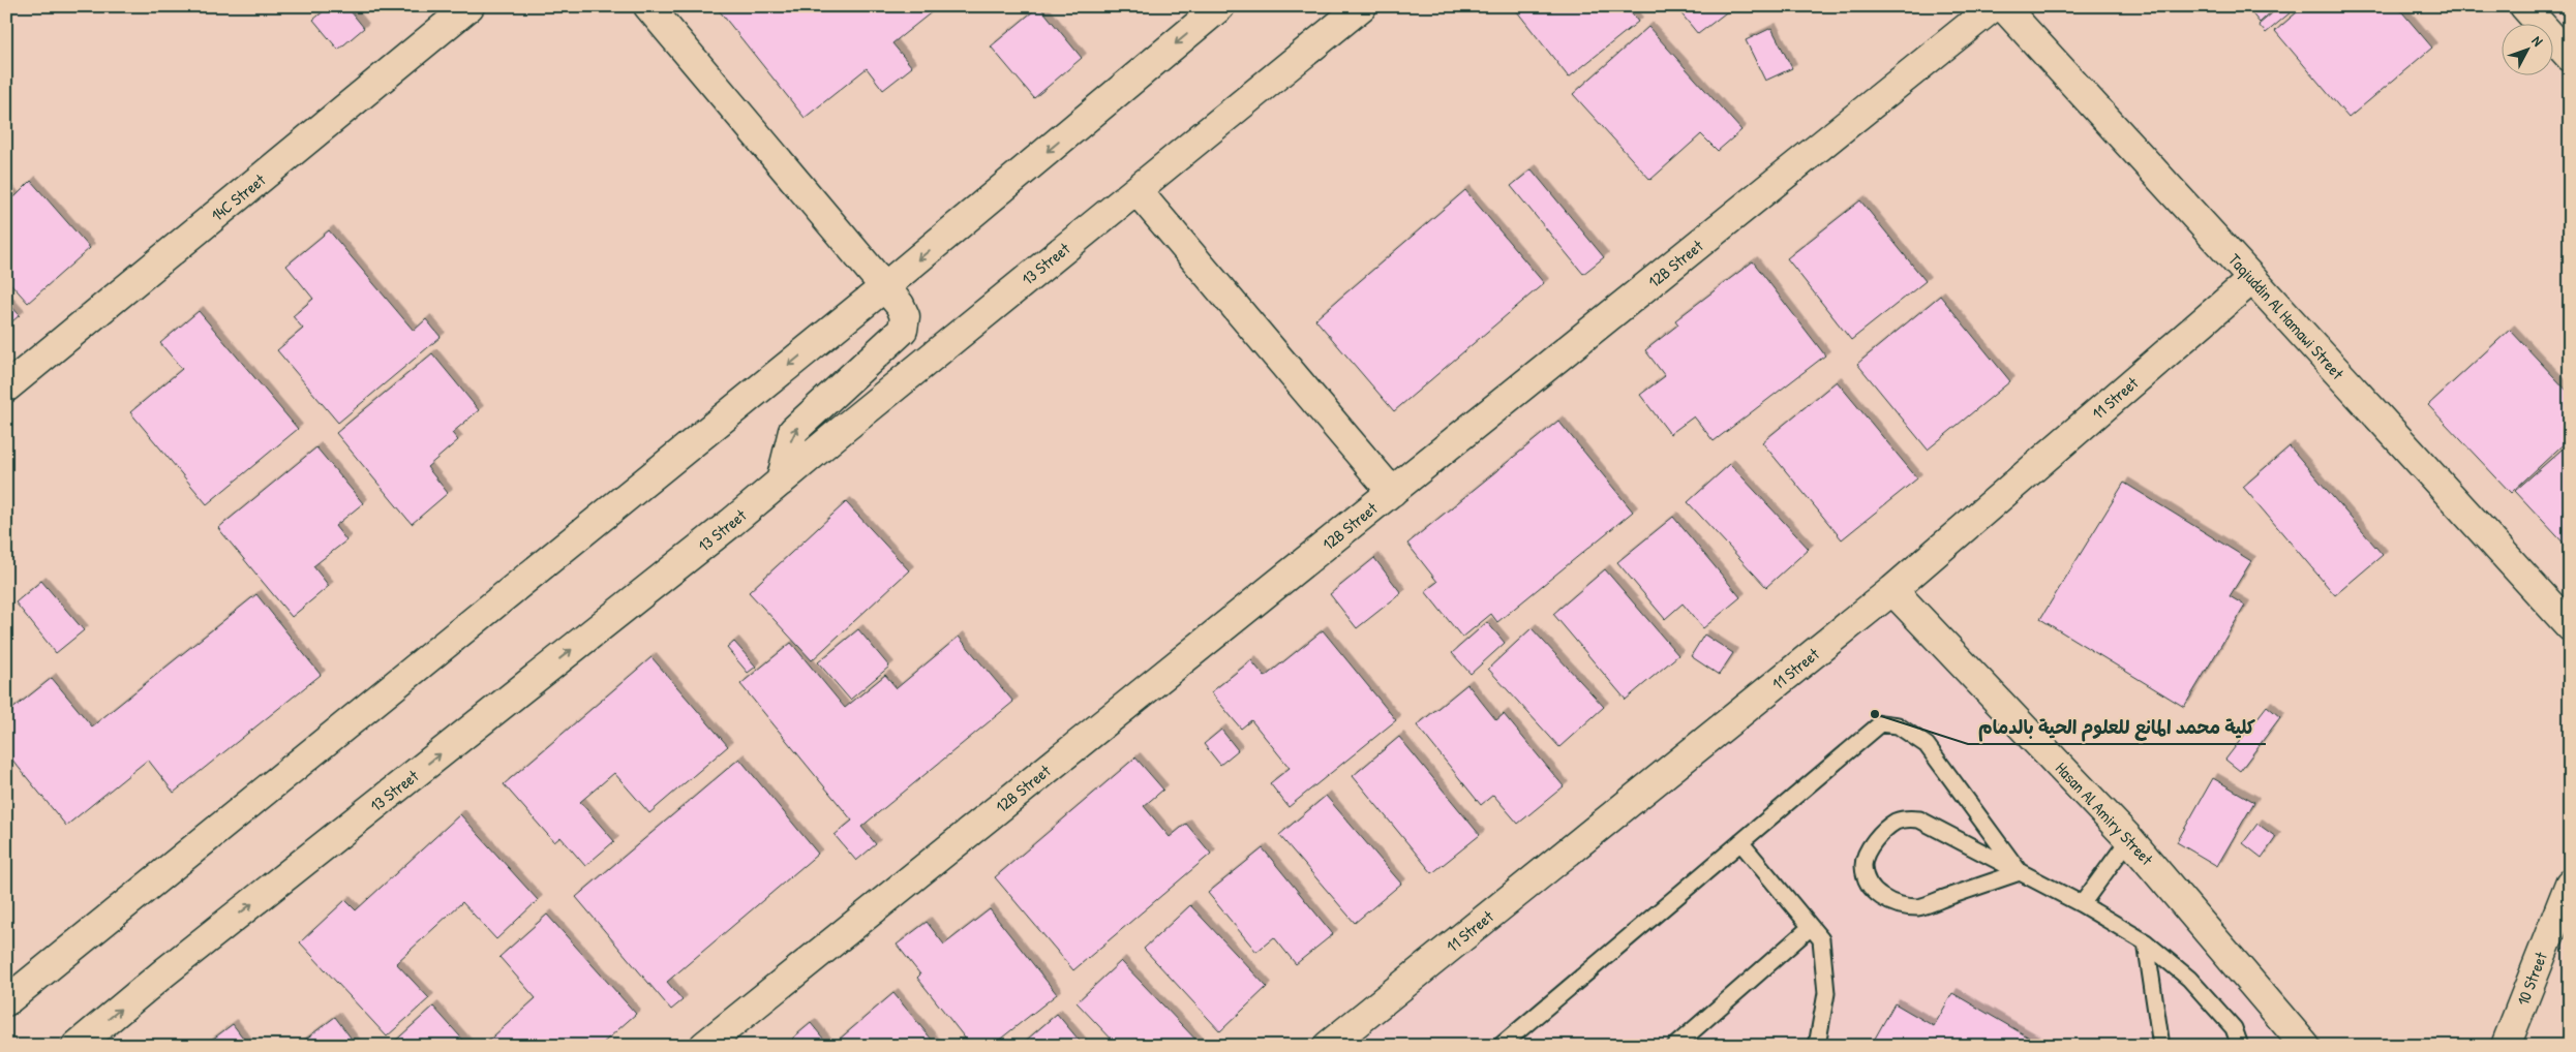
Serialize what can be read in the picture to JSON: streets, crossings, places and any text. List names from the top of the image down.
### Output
{
  "streets": {
    "street": [
      "14C Street",
      "13 Street",
      "12B Street",
      "Taqiuddin Al Hamawi Street",
      "11 Street",
      "Hasan Al Amiry Street",
      "10 Street"
    ]
  },
  "crossings": [
    ["Taqiuddin Al Hamawi Street", "11 Street"],
    ["11 Street", "Hasan Al Amiry Street"]
  ],
  "places": ["كلية محمد المانع للعلوم الحية بالدمام"],
  "north": "top right"
}
